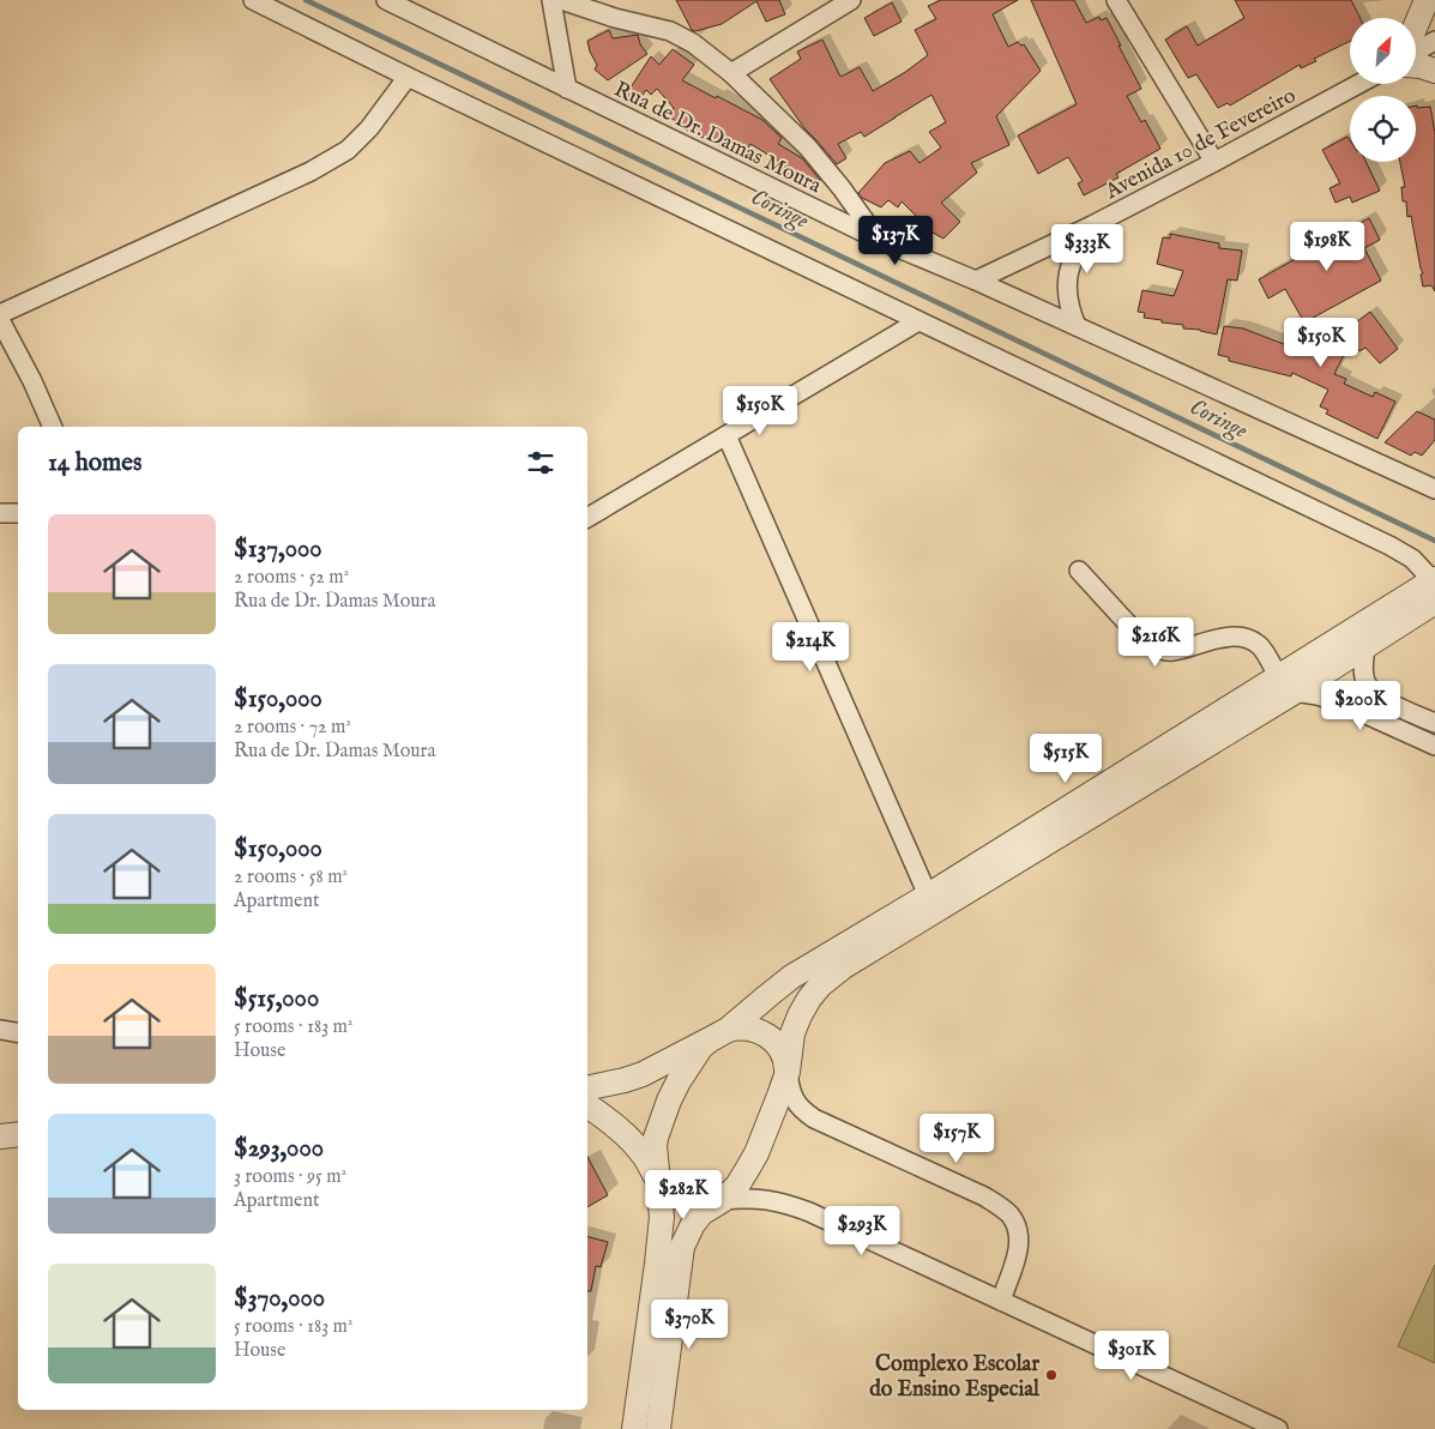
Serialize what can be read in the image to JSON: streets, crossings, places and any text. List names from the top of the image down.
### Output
{
  "streets": {
    "street": ["Rua de Dr. Damas Moura", "Avenida 10 de Fevereiro"]
  },
  "crossings": [
    ["Rua de Dr. Damas Moura", "Avenida 10 de Fevereiro"]
  ],
  "water": ["Coringe"],
  "places": ["Complexo Escolar do Ensino Especial"],
  "north": "top right",
  "page": {
    "price": [
      "$137K",
      "$198K",
      "$333K",
      "$150K",
      "$150K",
      "$216K",
      "$214K",
      "$200K",
      "$515K",
      "$157K",
      "$282K",
      "$293K",
      "$370K",
      "$301K"
    ],
    "heading": "14 homes",
    "list": [
      {
        "name": "$137,000",
        "note": "2 rooms · 52 m² · Rua de Dr. Damas Moura"
      },
      {
        "name": "$150,000",
        "note": "2 rooms · 72 m² · Rua de Dr. Damas Moura"
      },
      {
        "name": "$150,000",
        "note": "2 rooms · 58 m² · Apartment"
      },
      {
        "name": "$515,000",
        "note": "5 rooms · 183 m² · House"
      },
      {
        "name": "$293,000",
        "note": "3 rooms · 95 m² · Apartment"
      },
      {
        "name": "$370,000",
        "note": "5 rooms · 183 m² · House"
      }
    ]
  }
}
